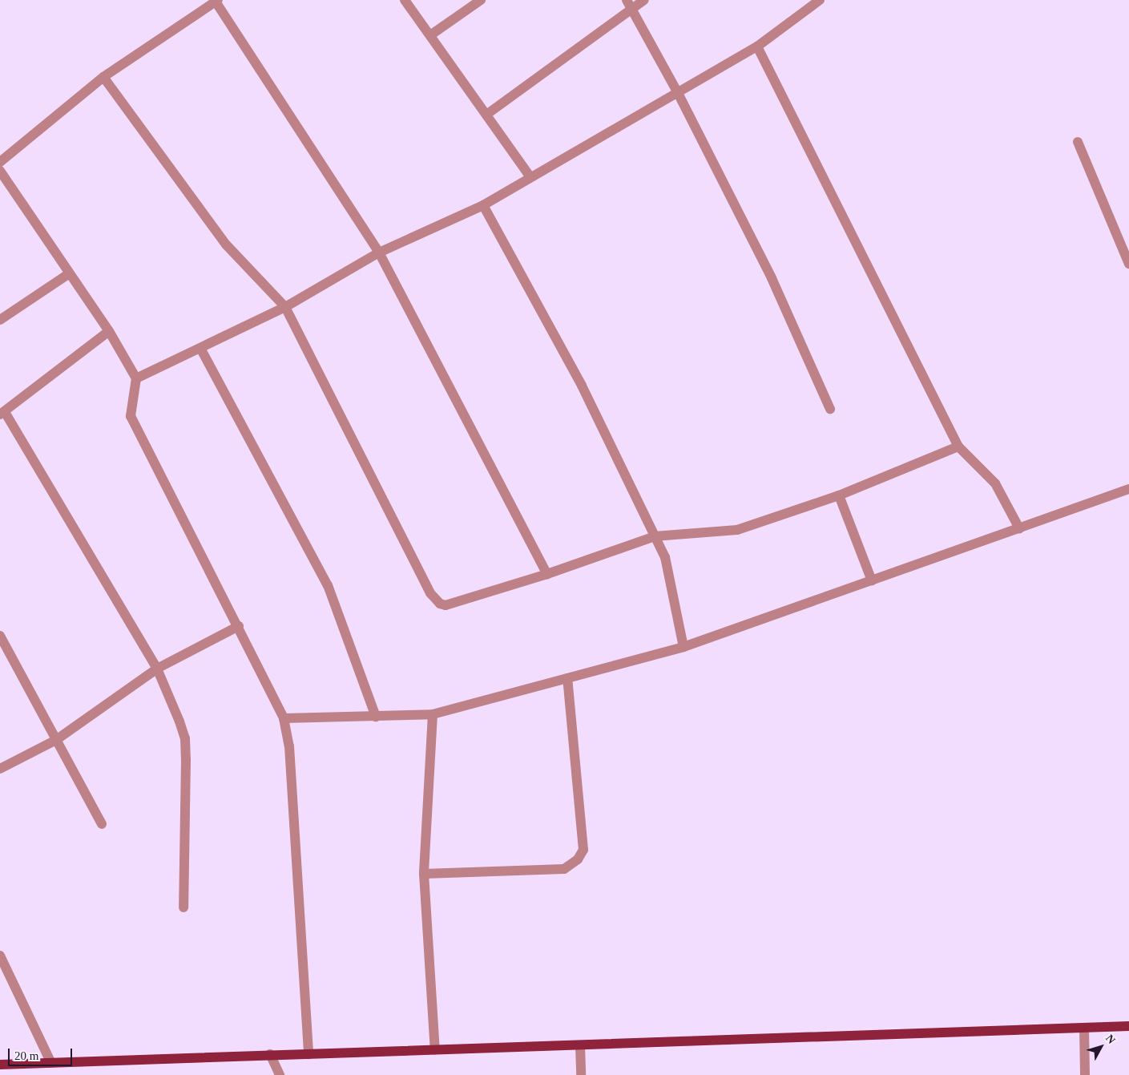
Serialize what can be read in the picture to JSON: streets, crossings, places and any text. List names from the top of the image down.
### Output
{
  "scale_bar": "20 m",
  "north": "top right"
}
